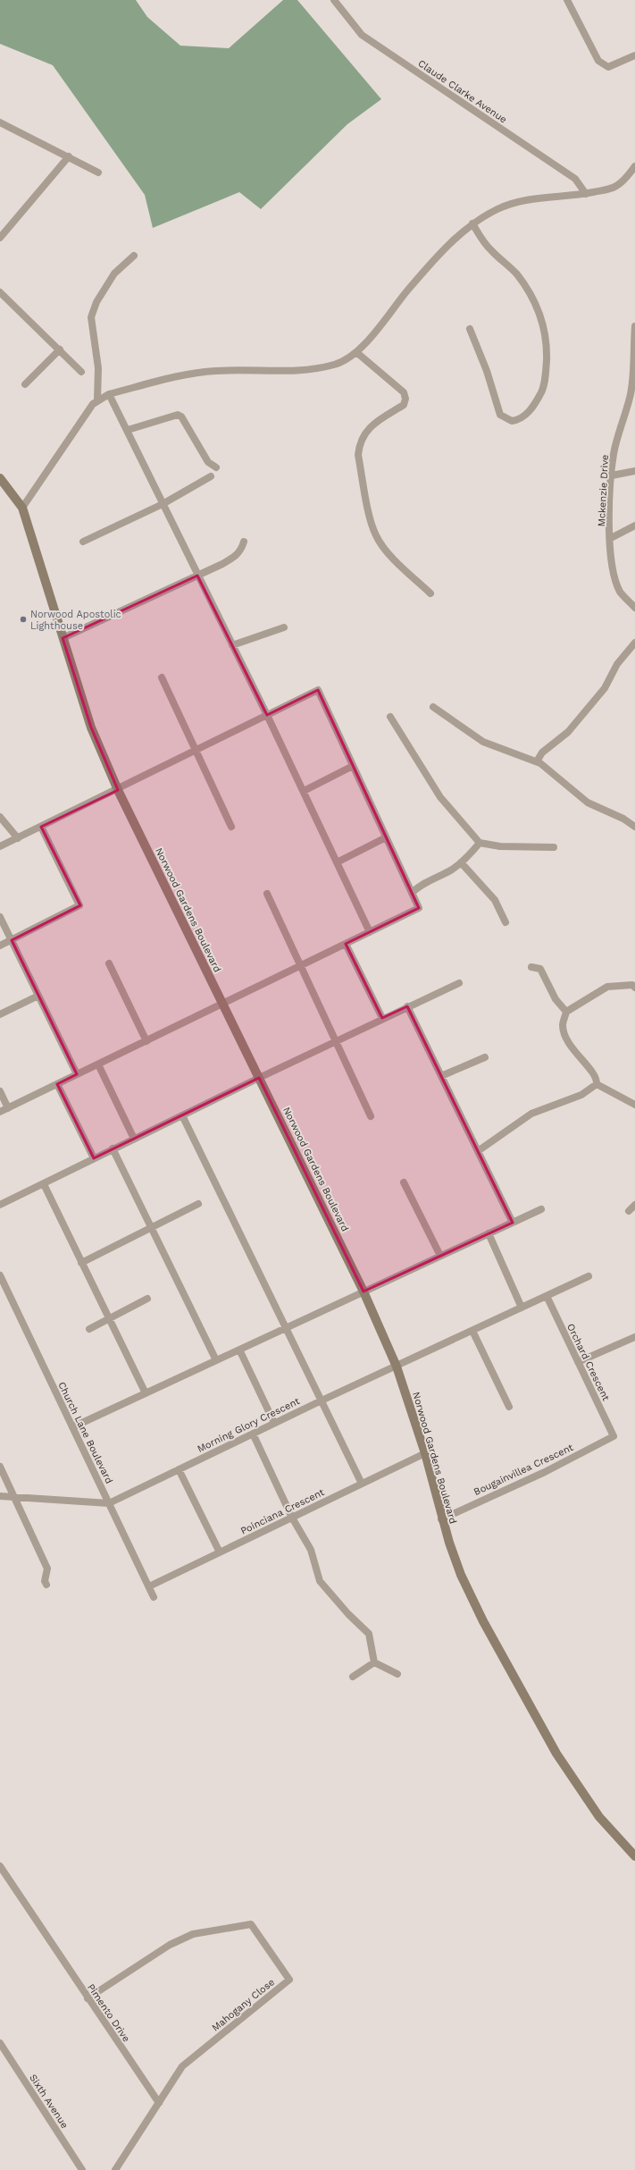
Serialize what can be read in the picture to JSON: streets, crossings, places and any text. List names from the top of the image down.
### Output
{
  "streets": {
    "street": [
      "Claude Clarke Avenue",
      "Mckenzie Drive",
      "Norwood Gardens Boulevard",
      "Orchard Crescent",
      "Morning Glory Crescent",
      "Church Lane Boulevard",
      "Bougainvillea Crescent",
      "Poinciana Crescent",
      "Mahogany Close",
      "Pimento Drive",
      "Sixth Avenue"
    ]
  },
  "crossings": [
    ["Norwood Gardens Boulevard", "Morning Glory Crescent"],
    ["Norwood Gardens Boulevard", "Bougainvillea Crescent"],
    ["Norwood Gardens Boulevard", "Poinciana Crescent"],
    ["Orchard Crescent", "Morning Glory Crescent"],
    ["Orchard Crescent", "Bougainvillea Crescent"],
    ["Morning Glory Crescent", "Church Lane Boulevard"],
    ["Church Lane Boulevard", "Poinciana Crescent"],
    ["Mahogany Close", "Pimento Drive"]
  ],
  "places": ["Norwood Apostolic Lighthouse"]
}
